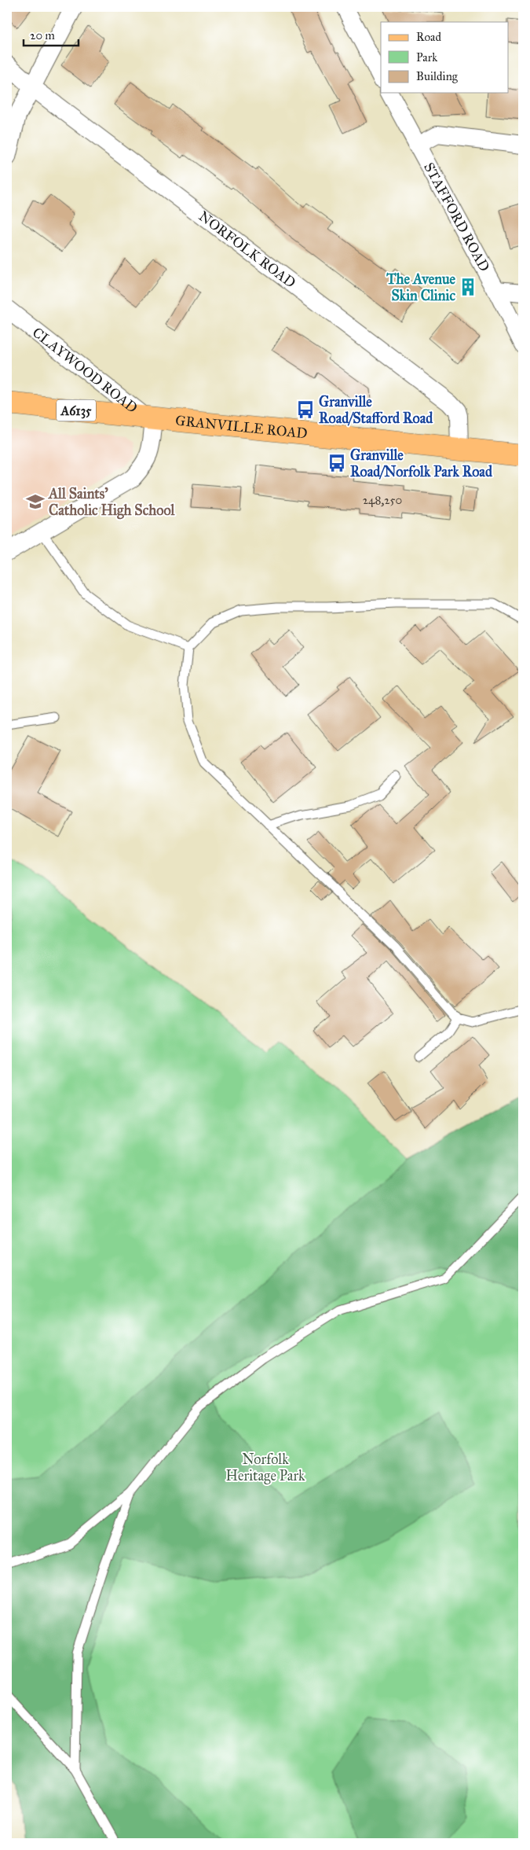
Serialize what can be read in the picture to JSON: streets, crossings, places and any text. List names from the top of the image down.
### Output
{
  "streets": {
    "main road": ["A6135", "GRANVILLE ROAD"],
    "street": ["STAFFORD ROAD", "NORFOLK ROAD", "CLAYWOOD ROAD"]
  },
  "crossings": [
    ["NORFOLK ROAD", "GRANVILLE ROAD"],
    ["CLAYWOOD ROAD", "GRANVILLE ROAD"]
  ],
  "parks": ["Norfolk Heritage Park"],
  "places": {
    "building": ["The Avenue Skin Clinic"],
    "bus stop": ["Granville Road/Stafford Road", "Granville Road/Norfolk Park Road"],
    "school or university": ["All Saints' Catholic High School"]
  },
  "house_numbers": ["248,250"],
  "legend": ["Road", "Park", "Building"],
  "scale_bar": "20 m"
}
